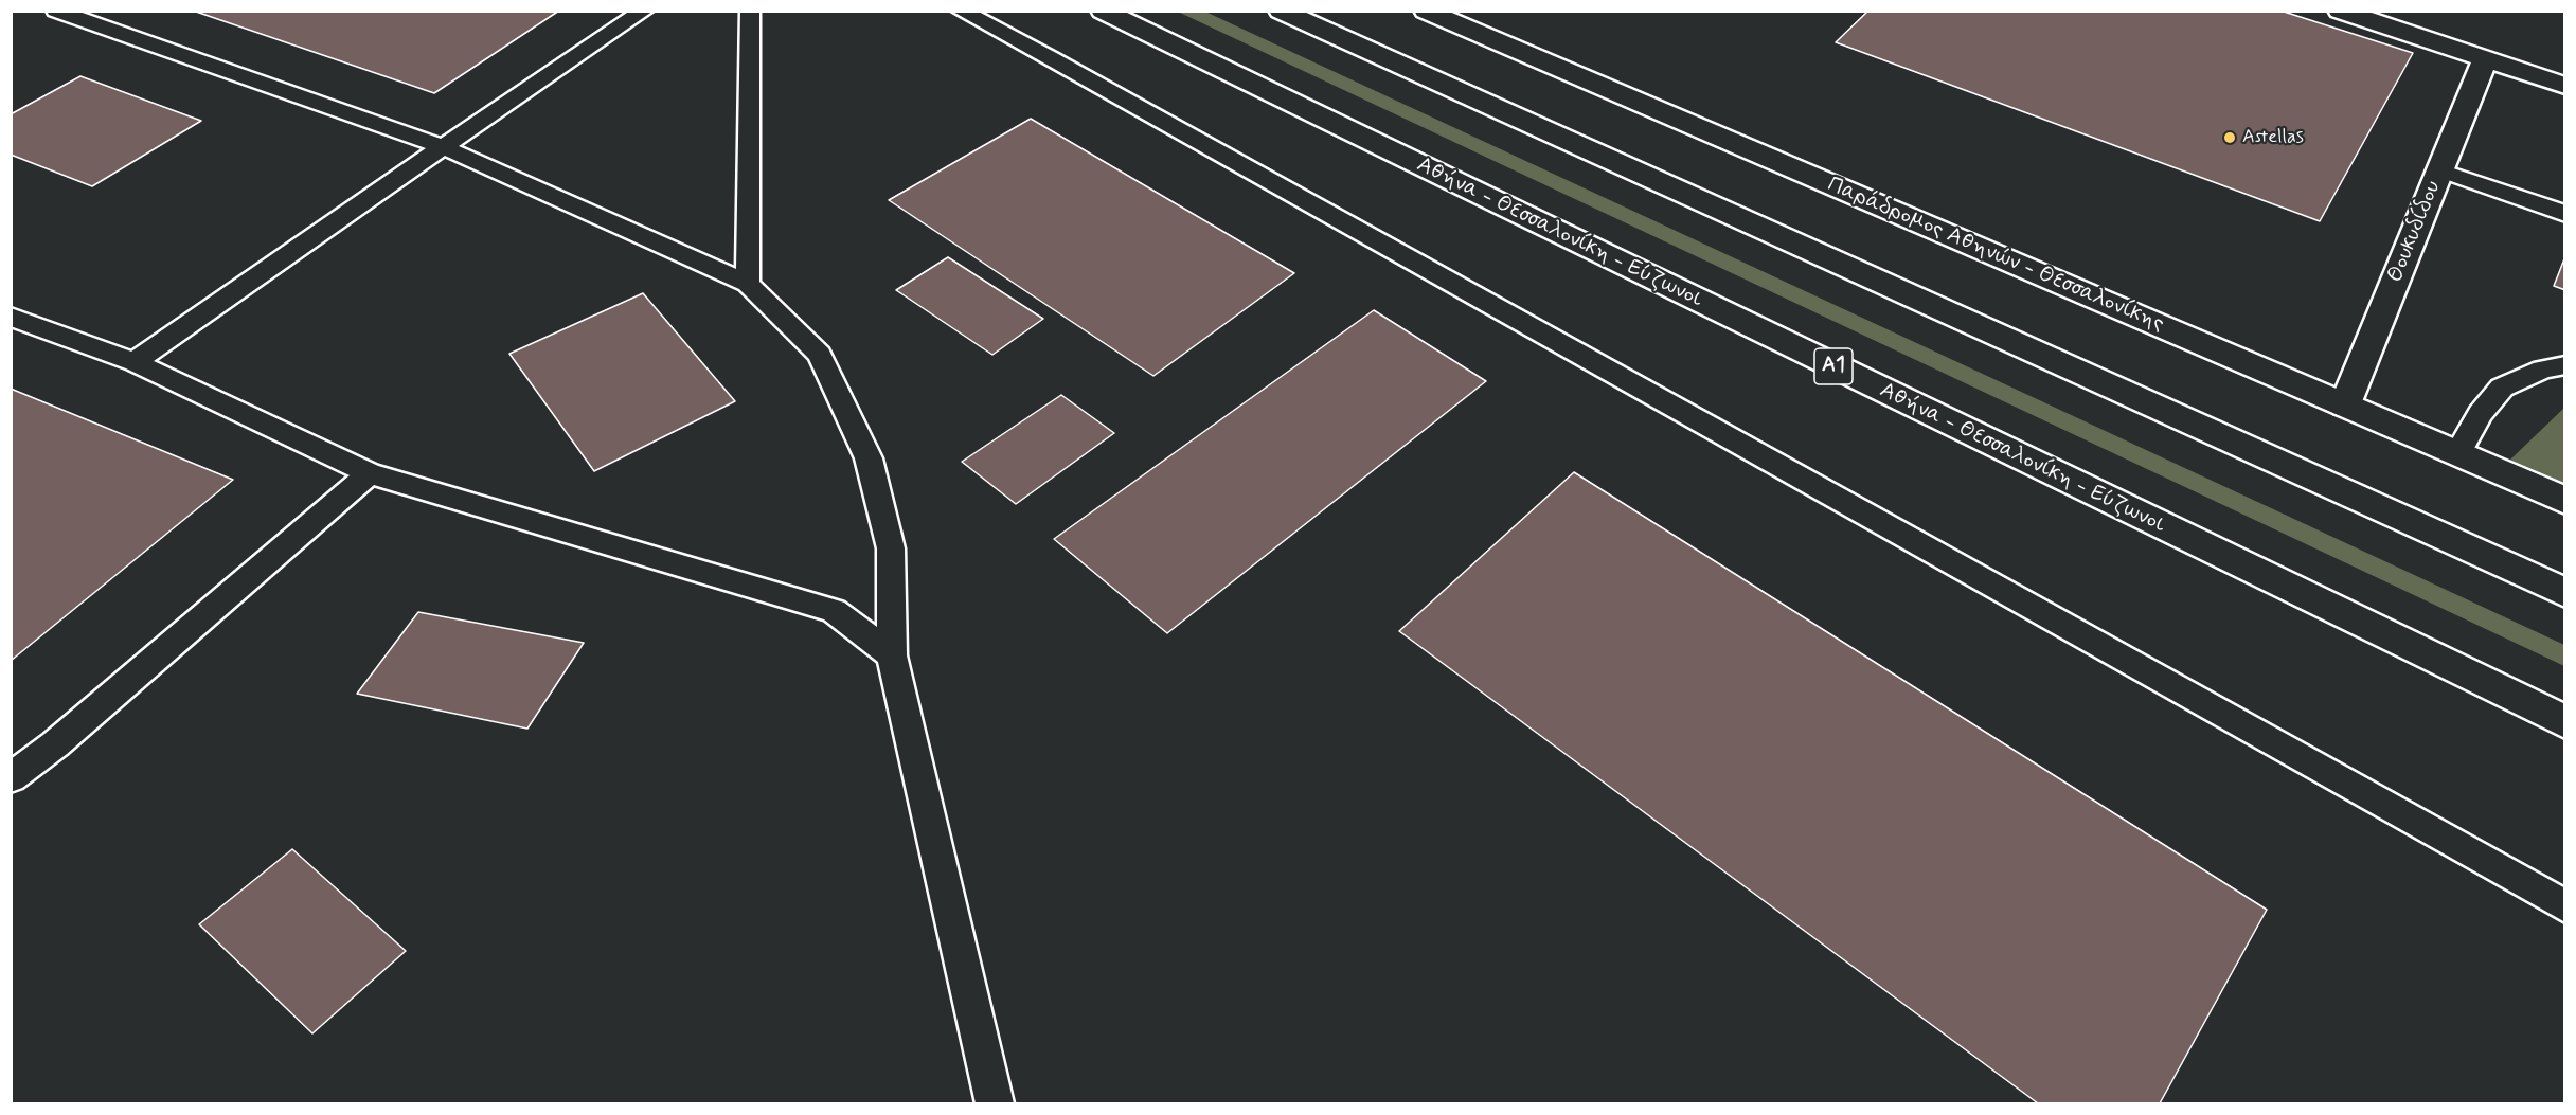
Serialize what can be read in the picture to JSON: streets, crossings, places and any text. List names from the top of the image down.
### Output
{
  "streets": {
    "main road": [
      "Θουκυδίδου",
      "Αθήνα - Θεσσαλονίκη - Εύζωνοι",
      "Παράδρομος Αθηνών - Θεσσαλονίκης",
      "Α1"
    ]
  },
  "crossings": [
    ["Θουκυδίδου", "Παράδρομος Αθηνών - Θεσσαλονίκης"]
  ],
  "places": ["Astellas"]
}
